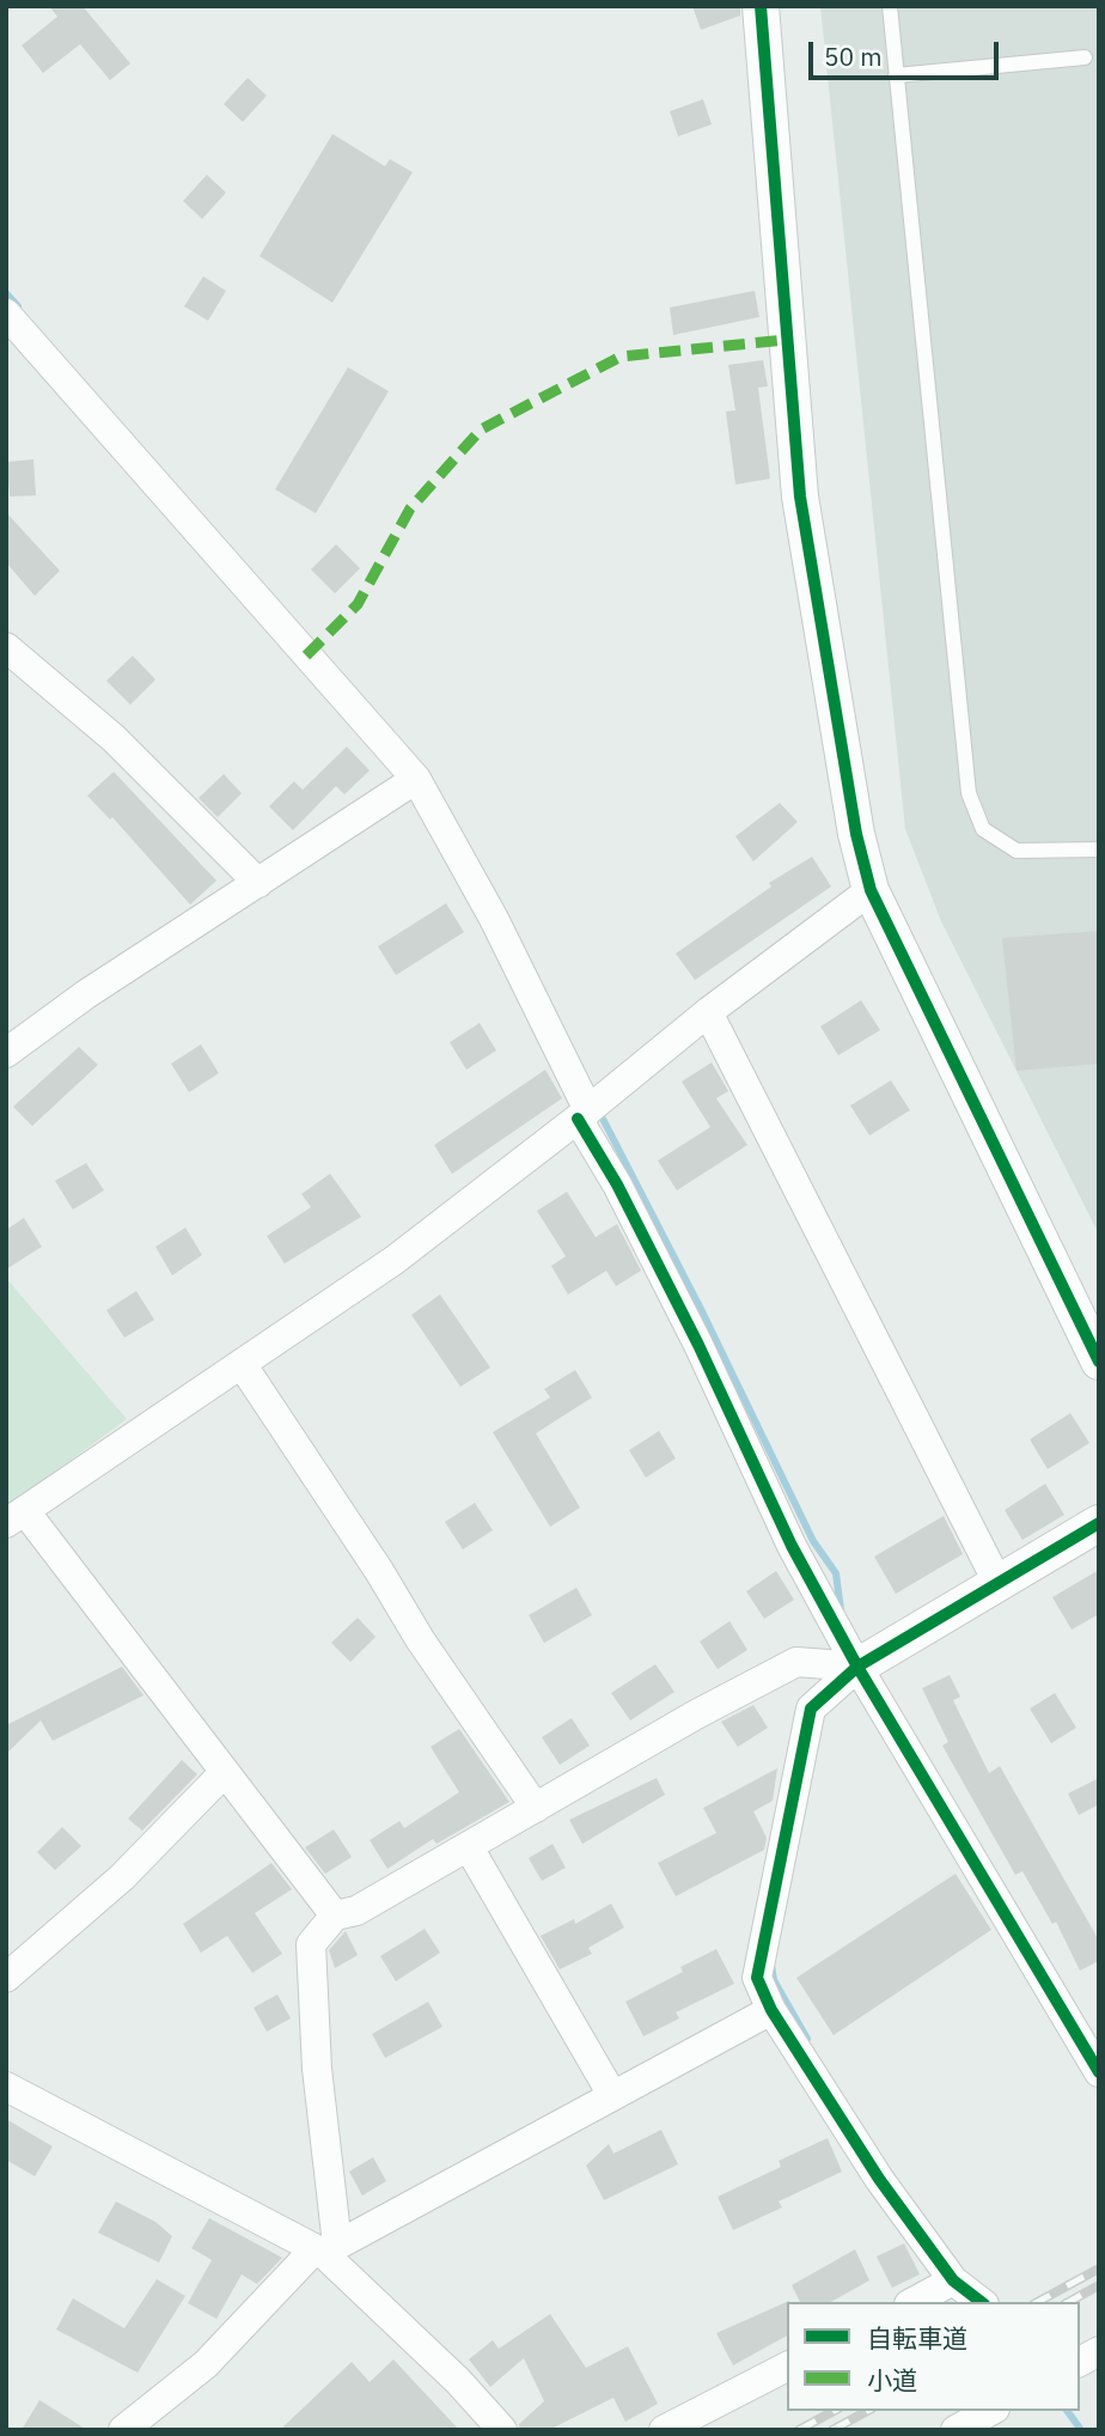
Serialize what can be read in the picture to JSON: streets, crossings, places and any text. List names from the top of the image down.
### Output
{
  "legend": ["自転車道", "小道"],
  "scale_bar": "50 m"
}
